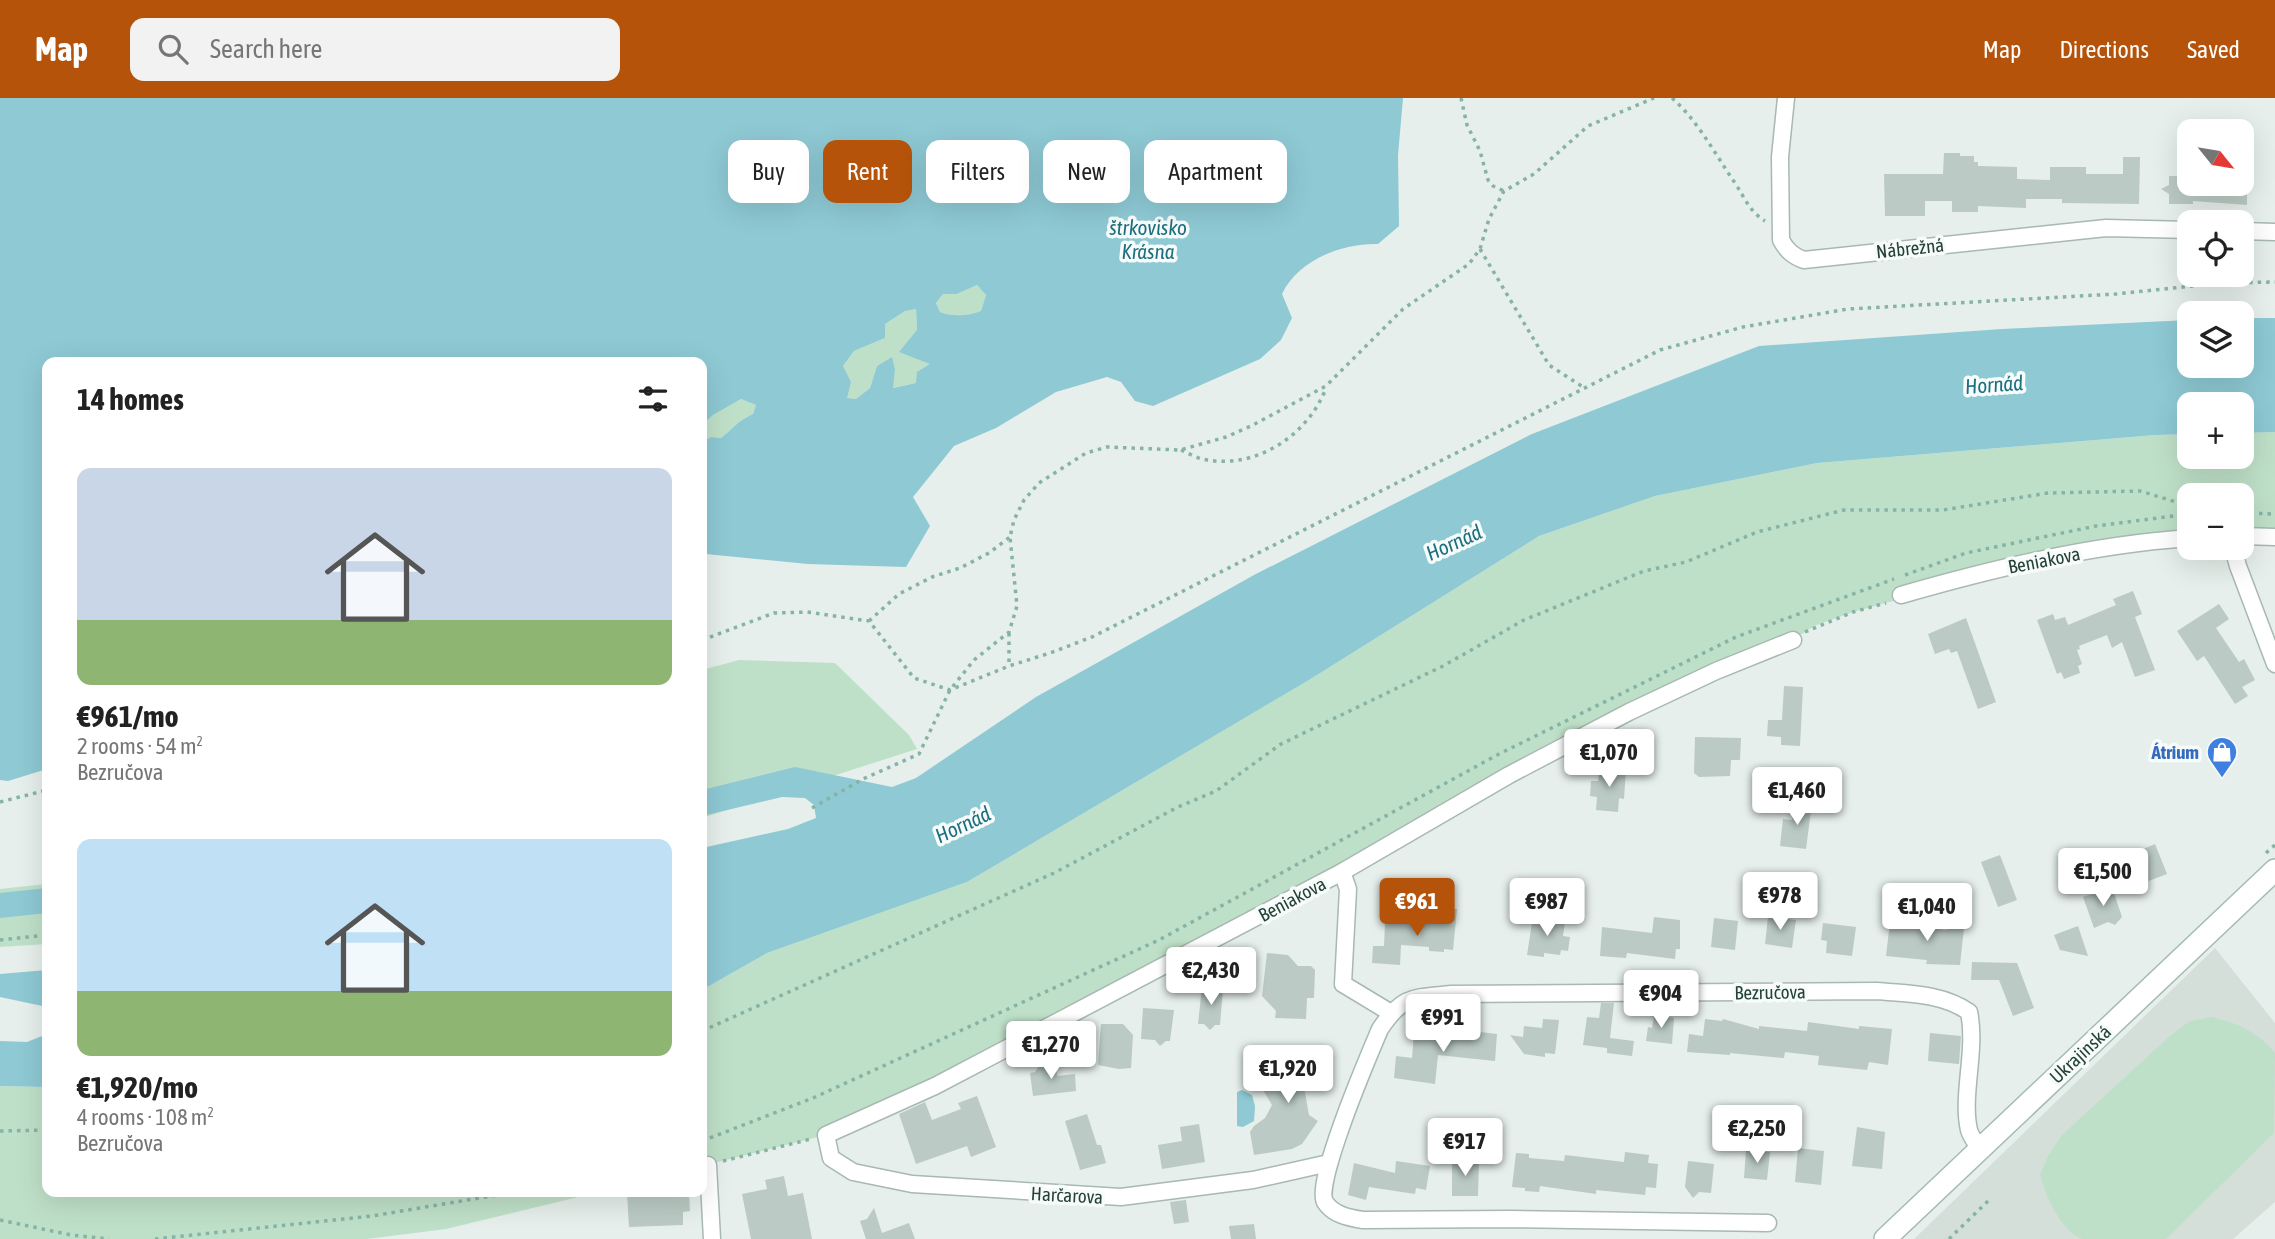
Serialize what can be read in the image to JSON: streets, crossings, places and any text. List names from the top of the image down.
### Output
{
  "streets": {
    "main road": ["Ukrajinská"],
    "street": [
      "Nábrežná",
      "Beniakova",
      "Bezručova",
      "Harčarova"
    ]
  },
  "crossings": [
    ["Beniakova", "Harčarova"],
    ["Bezručova", "Ukrajinská"]
  ],
  "water": ["štrkovisko Krásna", "Hornád"],
  "places": {
    "shop": ["Átrium"]
  },
  "north": "bottom right",
  "page": {
    "header": "Map",
    "search": "Search here",
    "nav": ["Map", "Directions", "Saved"],
    "map_buttons": ["+", "−"],
    "chip": [
      "Buy",
      "Rent",
      "Filters",
      "New",
      "Apartment"
    ],
    "heading": "14 homes",
    "list": [
      {
        "name": "€961/mo",
        "note": "2 rooms · 54 m² · Bezručova"
      },
      {
        "name": "€1,920/mo",
        "note": "4 rooms · 108 m² · Bezručova"
      }
    ],
    "price": [
      "€1,070",
      "€1,460",
      "€1,500",
      "€978",
      "€961",
      "€987",
      "€1,040",
      "€2,430",
      "€904",
      "€991",
      "€1,270",
      "€1,920",
      "€2,250",
      "€917"
    ]
  }
}
